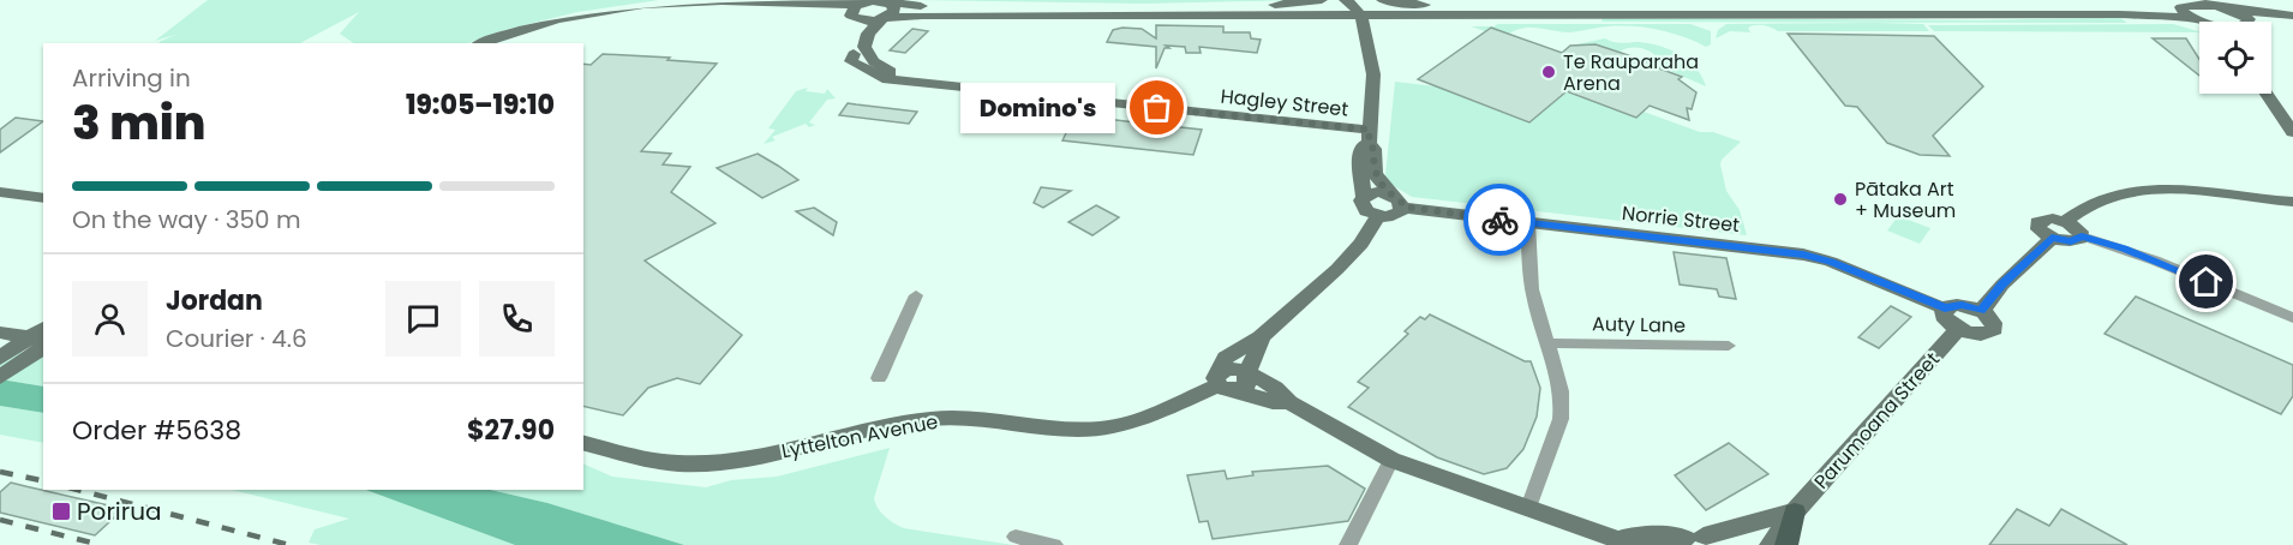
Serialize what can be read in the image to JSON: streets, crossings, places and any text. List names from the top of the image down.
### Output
{
  "streets": {
    "main road": [
      "Hagley Street",
      "Norrie Street",
      "Parumoana Street",
      "Lyttelton Avenue"
    ],
    "street": ["Auty Lane"]
  },
  "places": {
    "other": ["Te Rauparaha Arena", "Domino's", "Pātaka Art + Museum"],
    "transit": ["Porirua"]
  },
  "page": {
    "heading": ["3 min", "Arriving in", "19:05–19:10"],
    "panel": [
      "Jordan",
      "Courier · 4.6",
      "Order #5638",
      "$27.90"
    ],
    "bubble": "Domino's",
    "bar": "On the way · 350 m"
  }
}
